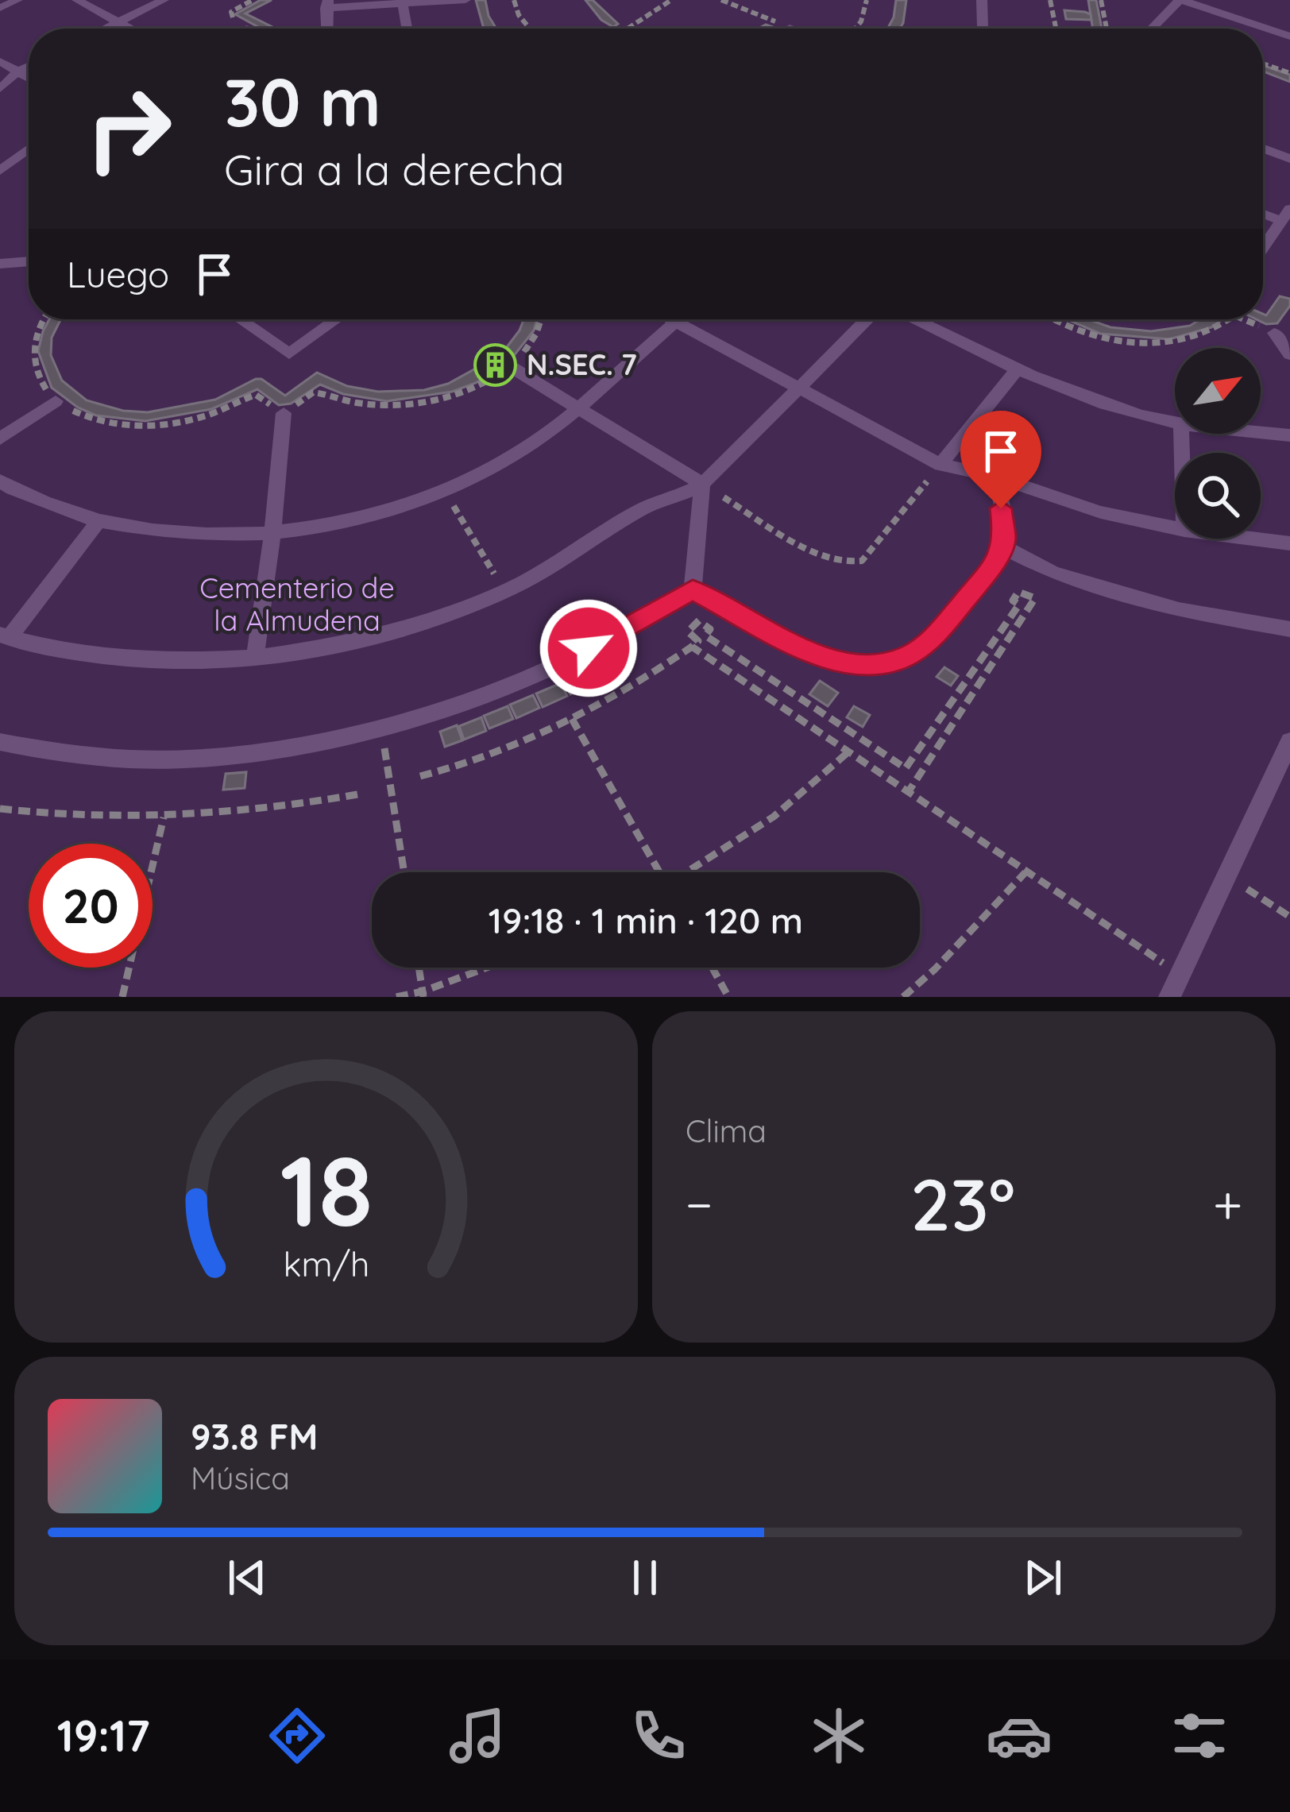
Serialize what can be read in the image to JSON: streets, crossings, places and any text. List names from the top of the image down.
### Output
{
  "parks": ["Cementerio de la Almudena"],
  "places": {
    "building": ["N.SEC. 7"]
  },
  "north": "top right",
  "page": {
    "turn": ["30 m", "Gira a la derecha"],
    "then": "Luego",
    "limit": "20",
    "trip": "19:18 · 1 min · 120 m",
    "tile": "Clima",
    "heat": ["−", "23°", "+"],
    "song": ["93.8 FM", "Música"],
    "tabs": "19:17",
    "gauge": ["18", "km/h"]
  }
}
